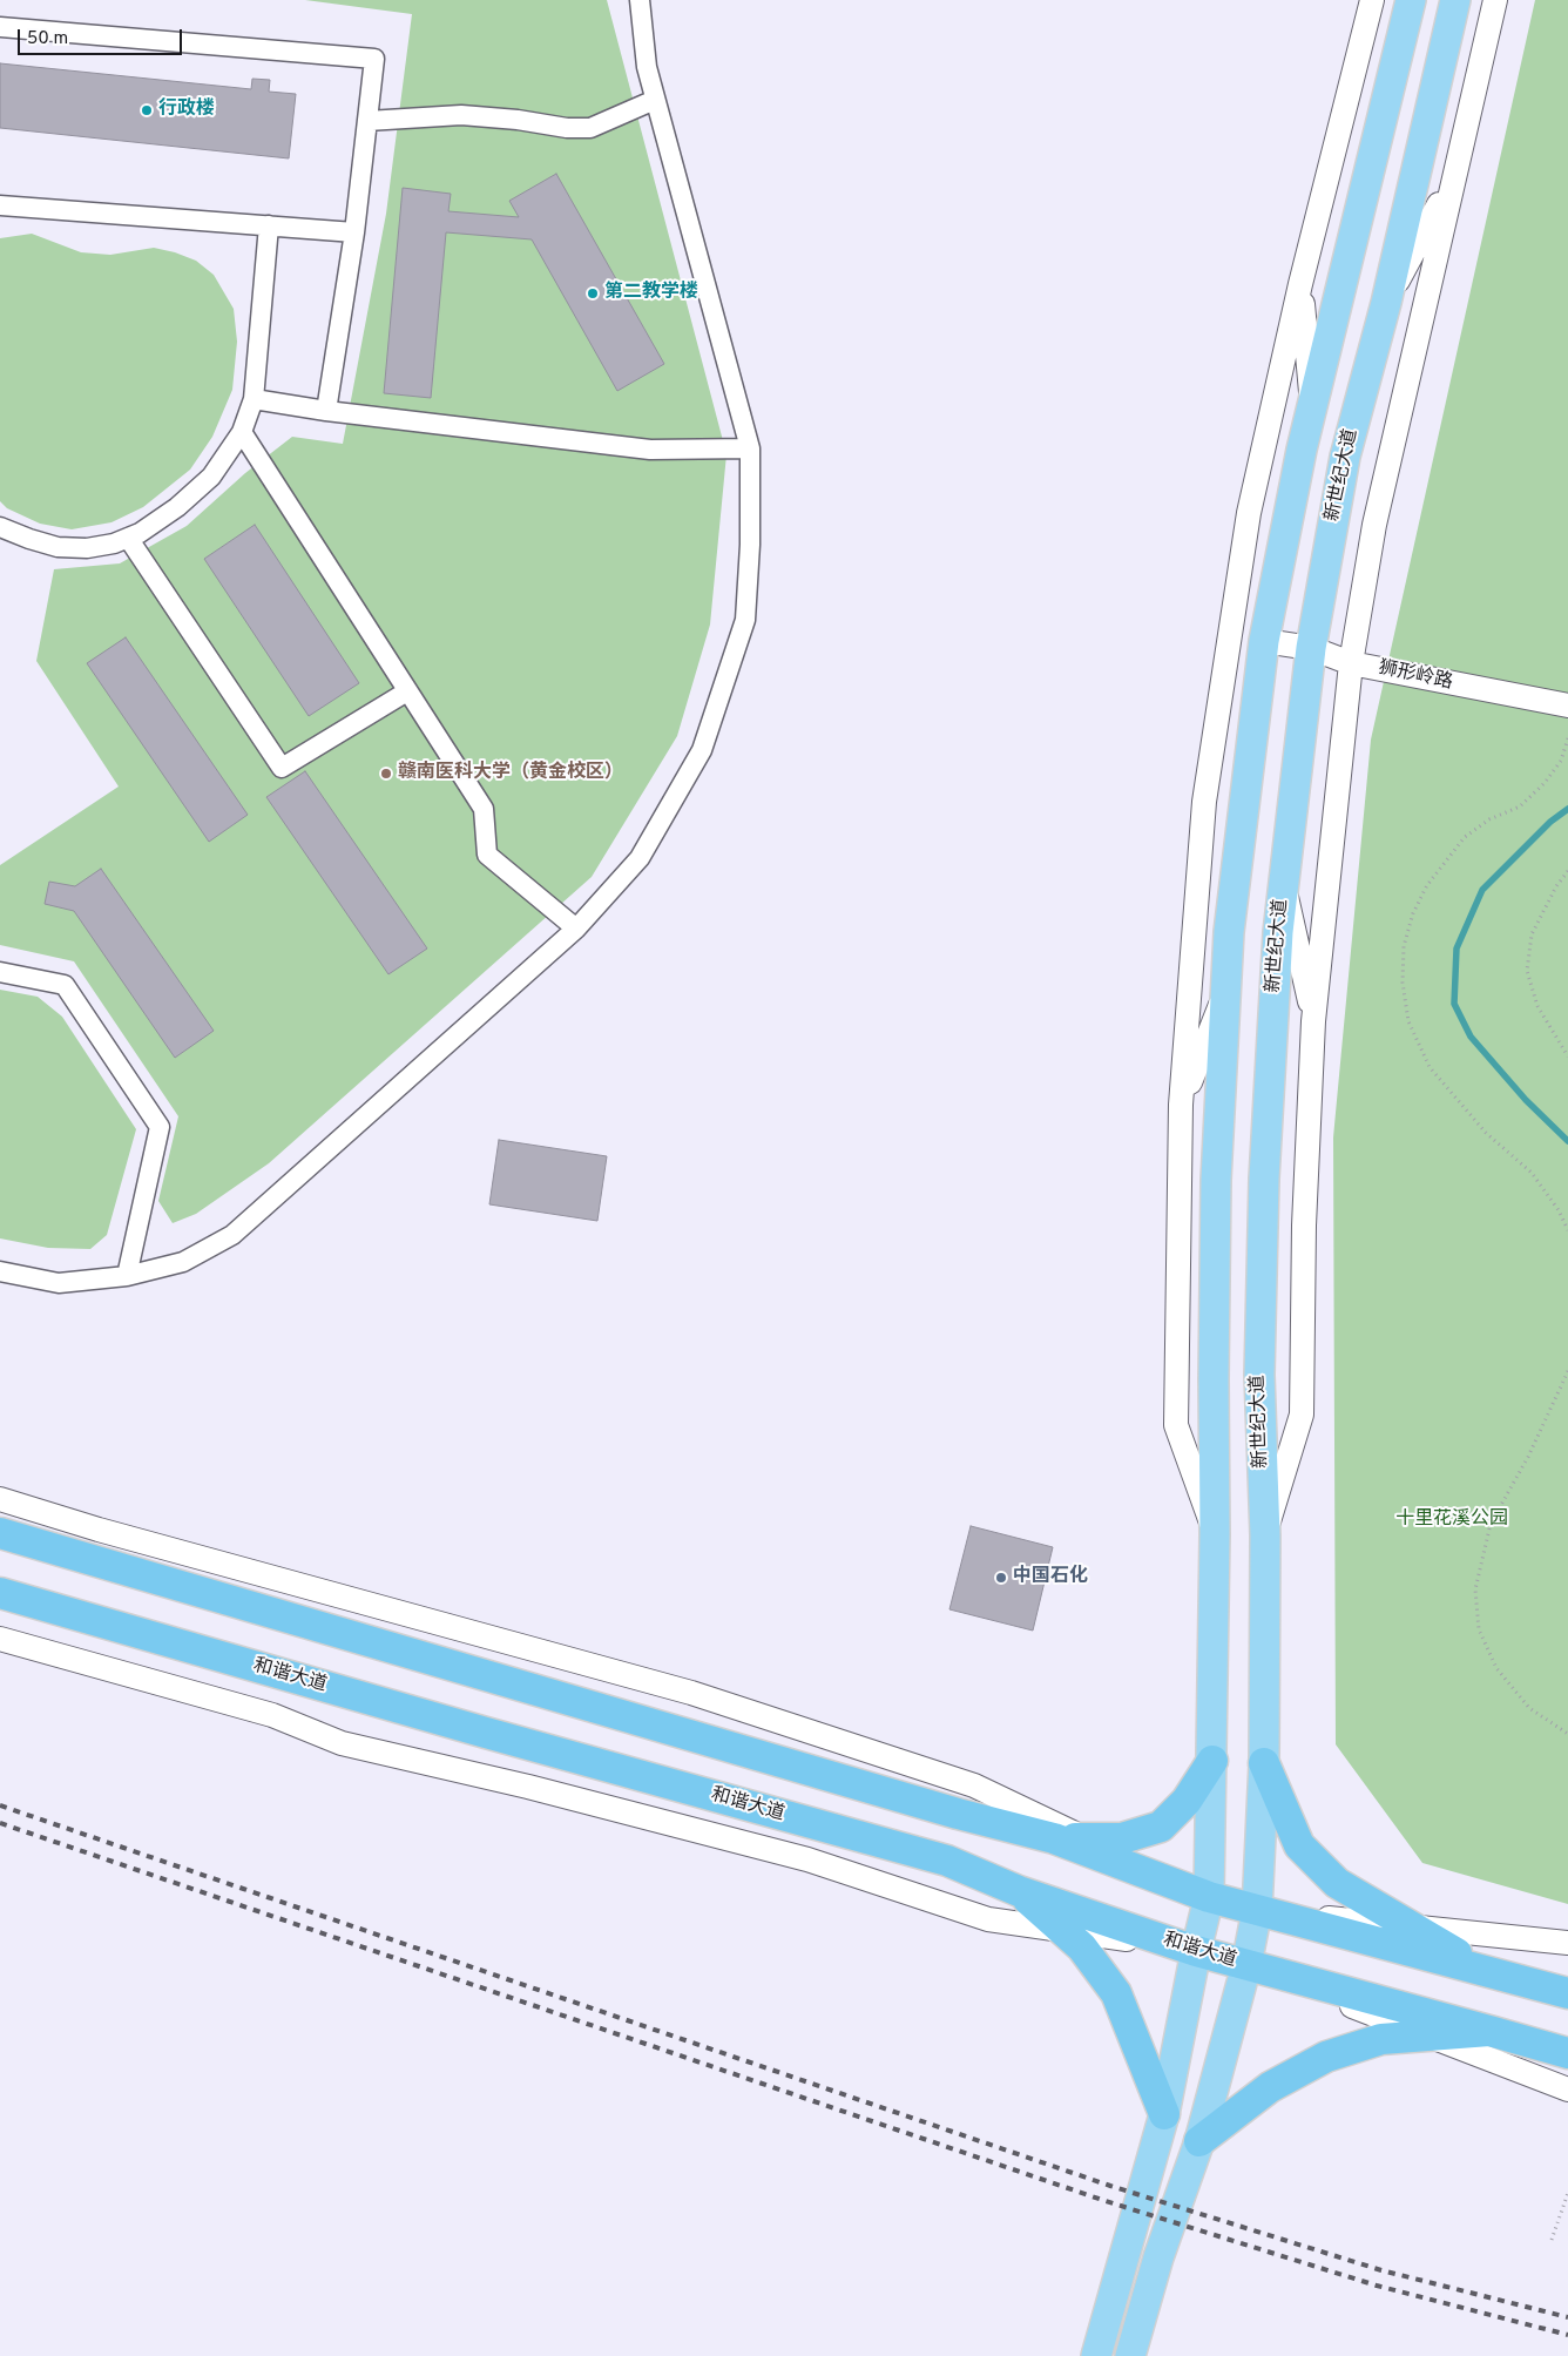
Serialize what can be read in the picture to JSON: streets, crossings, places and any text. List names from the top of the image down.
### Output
{
  "streets": {
    "highway": ["和谐大道"],
    "main road": ["新世纪大道"],
    "street": ["狮形岭路"]
  },
  "crossings": [
    ["新世纪大道", "狮形岭路"],
    ["新世纪大道", "和谐大道"]
  ],
  "parks": ["十里花溪公园"],
  "places": [
    "行政楼",
    "第二教学楼",
    "赣南医科大学（黄金校区）",
    "中国石化"
  ],
  "scale_bar": "50 m"
}
